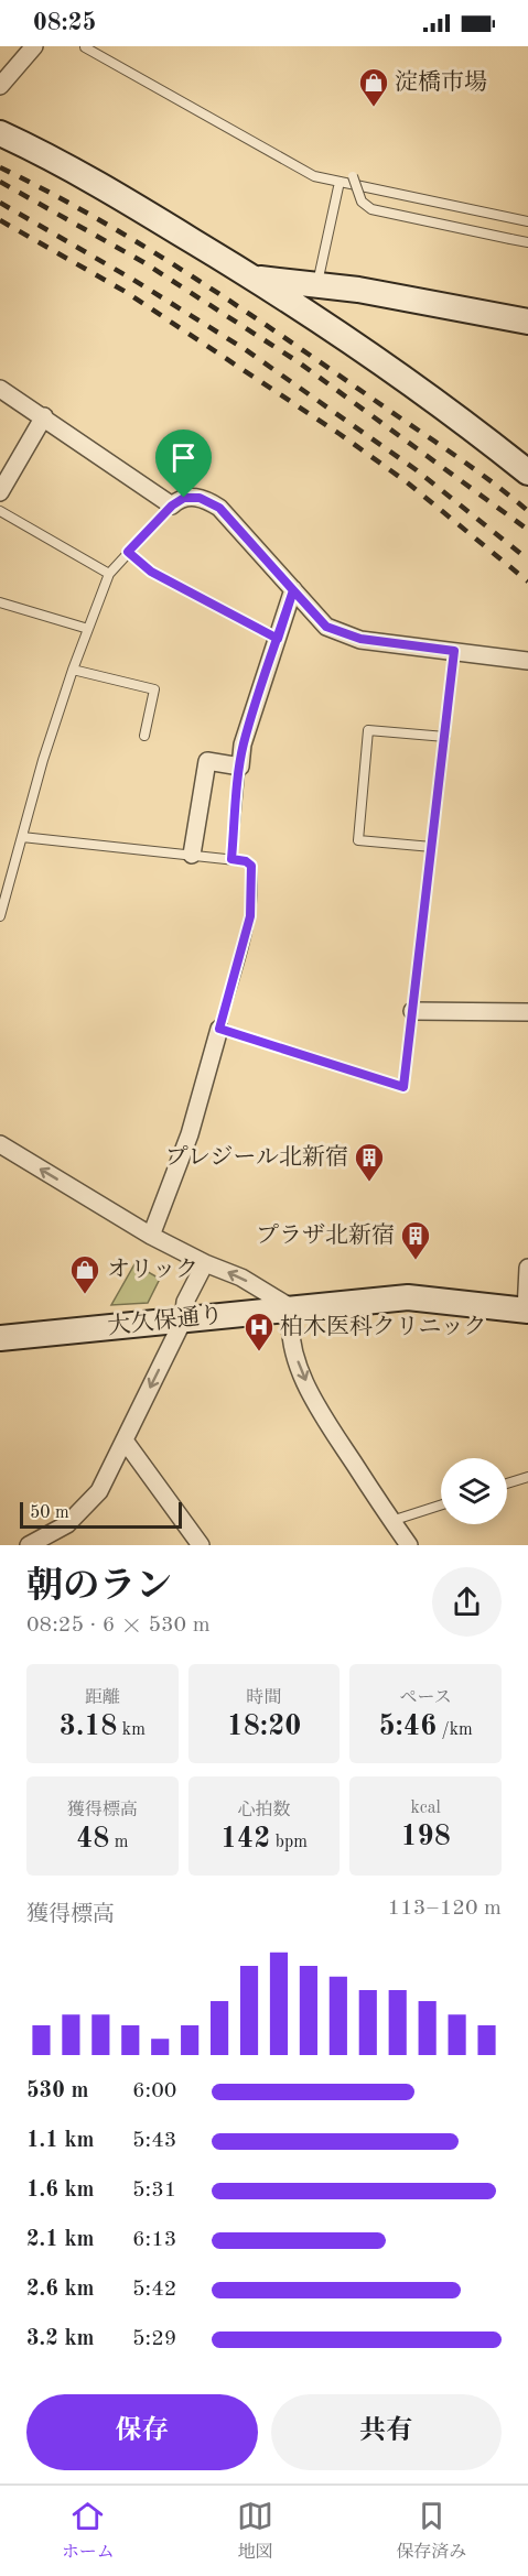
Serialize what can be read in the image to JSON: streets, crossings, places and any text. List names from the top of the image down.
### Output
{
  "streets": {
    "street": ["大久保通り"]
  },
  "places": {
    "shop": ["淀橋市場", "オリック"],
    "building": ["プレジール北新宿", "プラザ北新宿"],
    "hospital": ["柏木医科クリニック"]
  },
  "scale_bar": "50 m",
  "page": {
    "status": "08:25",
    "scale": "50 m",
    "heading": ["朝のラン", "08:25 · 6 × 530 m"],
    "stats": [
      ["距離", "3.18 km"],
      ["時間", "18:20"],
      ["ペース", "5:46 /km"],
      ["獲得標高", "48 m"],
      ["心拍数", "142 bpm"],
      ["kcal", "198"]
    ],
    "chart": ["獲得標高", "113–120 m"],
    "list": [
      {
        "name": "530 m",
        "note": "6:00"
      },
      {
        "name": "1.1 km",
        "note": "5:43"
      },
      {
        "name": "1.6 km",
        "note": "5:31"
      },
      {
        "name": "2.1 km",
        "note": "6:13"
      },
      {
        "name": "2.6 km",
        "note": "5:42"
      },
      {
        "name": "3.2 km",
        "note": "5:29"
      }
    ],
    "buttons": ["保存", "共有"],
    "tabs": ["ホーム", "地図", "保存済み"]
  }
}
